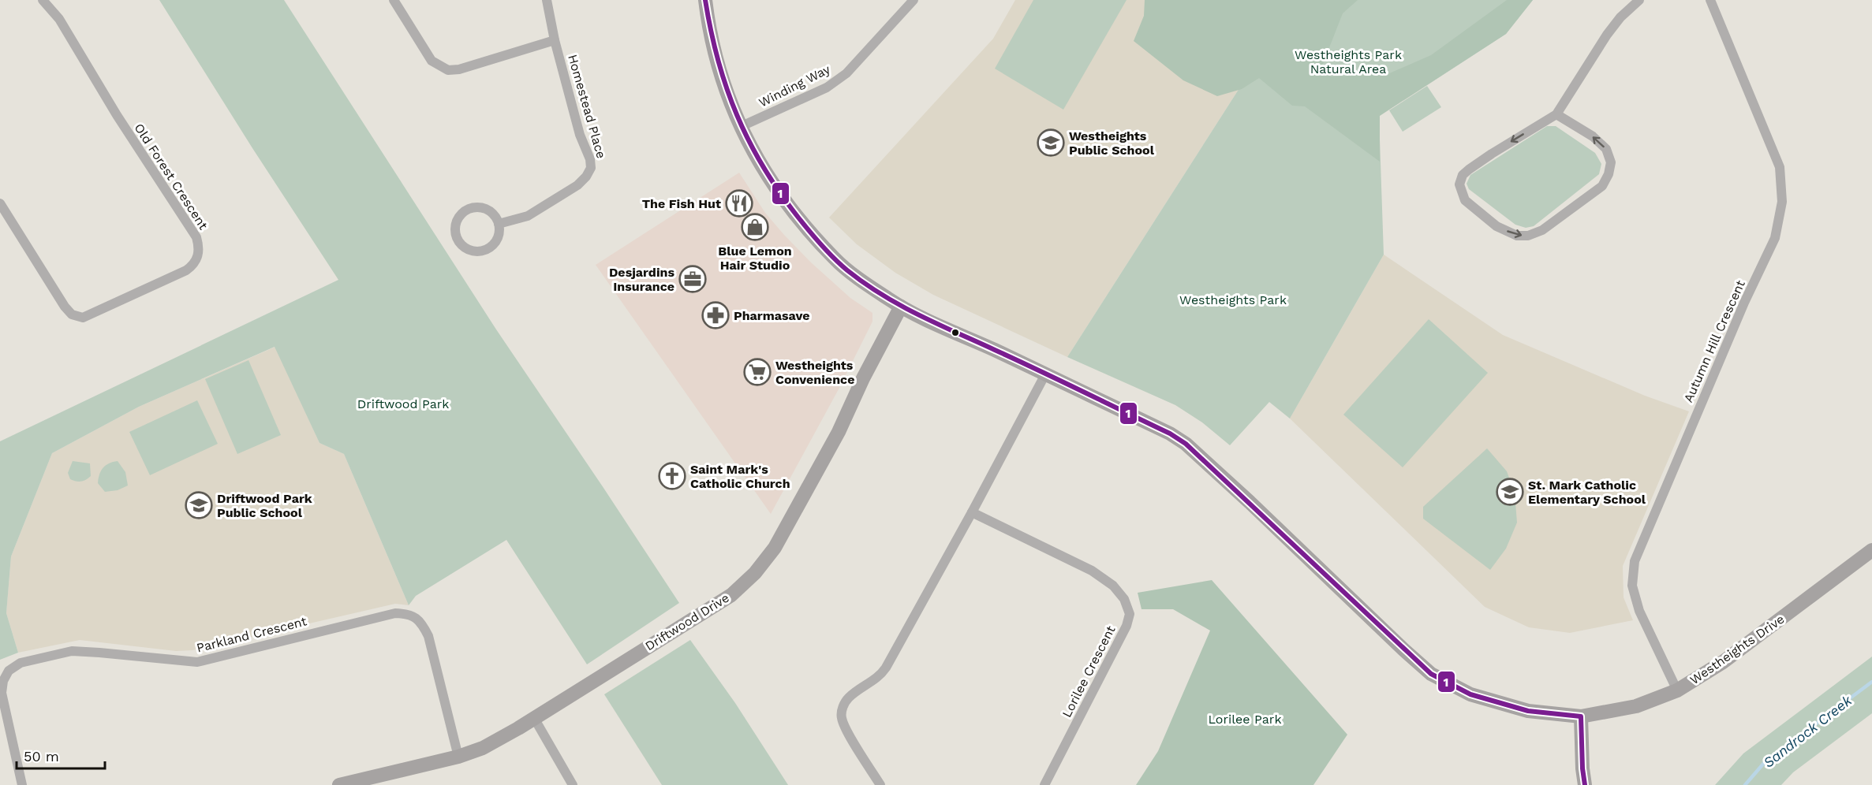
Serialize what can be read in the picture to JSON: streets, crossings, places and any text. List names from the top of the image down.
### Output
{
  "streets": {
    "street": [
      "Winding Way",
      "Homestead Place",
      "Old Forest Crescent",
      "Autumn Hill Crescent",
      "Driftwood Drive",
      "Parkland Crescent",
      "Westheights Drive",
      "Lorilee Crescent"
    ]
  },
  "crossings": [
    ["Winding Way", "Westheights Drive"],
    ["Autumn Hill Crescent", "Westheights Drive"],
    ["Driftwood Drive", "Parkland Crescent"],
    ["Driftwood Drive", "Westheights Drive"]
  ],
  "water": ["Sandrock Creek"],
  "parks": [
    "Westheights Park Natural Area",
    "Westheights Park",
    "Driftwood Park",
    "Lorilee Park"
  ],
  "places": {
    "school or university": ["Westheights Public School", "St. Mark Catholic Elementary School", "Driftwood Park Public School"],
    "restaurant": ["The Fish Hut"],
    "shop": ["Blue Lemon Hair Studio"],
    "office": ["Desjardins Insurance"],
    "pharmacy": ["Pharmasave"],
    "supermarket": ["Westheights Convenience"],
    "church": ["Saint Mark's Catholic Church"]
  },
  "lines": ["transit line 1"],
  "scale_bar": "50 m"
}
